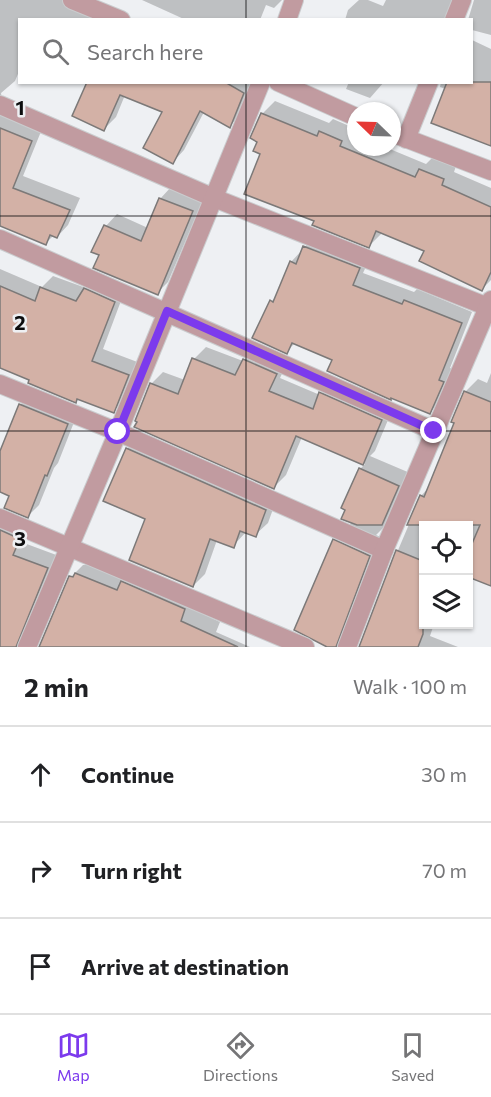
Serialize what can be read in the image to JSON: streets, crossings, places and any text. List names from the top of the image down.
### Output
{
  "north": "top left",
  "page": {
    "search": "Search here",
    "heading": ["2 min", "Walk · 100 m"],
    "list": [
      ["Continue", "30 m"],
      ["Turn right", "70 m"],
      "Arrive at destination"
    ],
    "nav": ["Map", "Directions", "Saved"]
  },
  "grid": {
    "rows": ["1", "2", "3"]
  }
}
